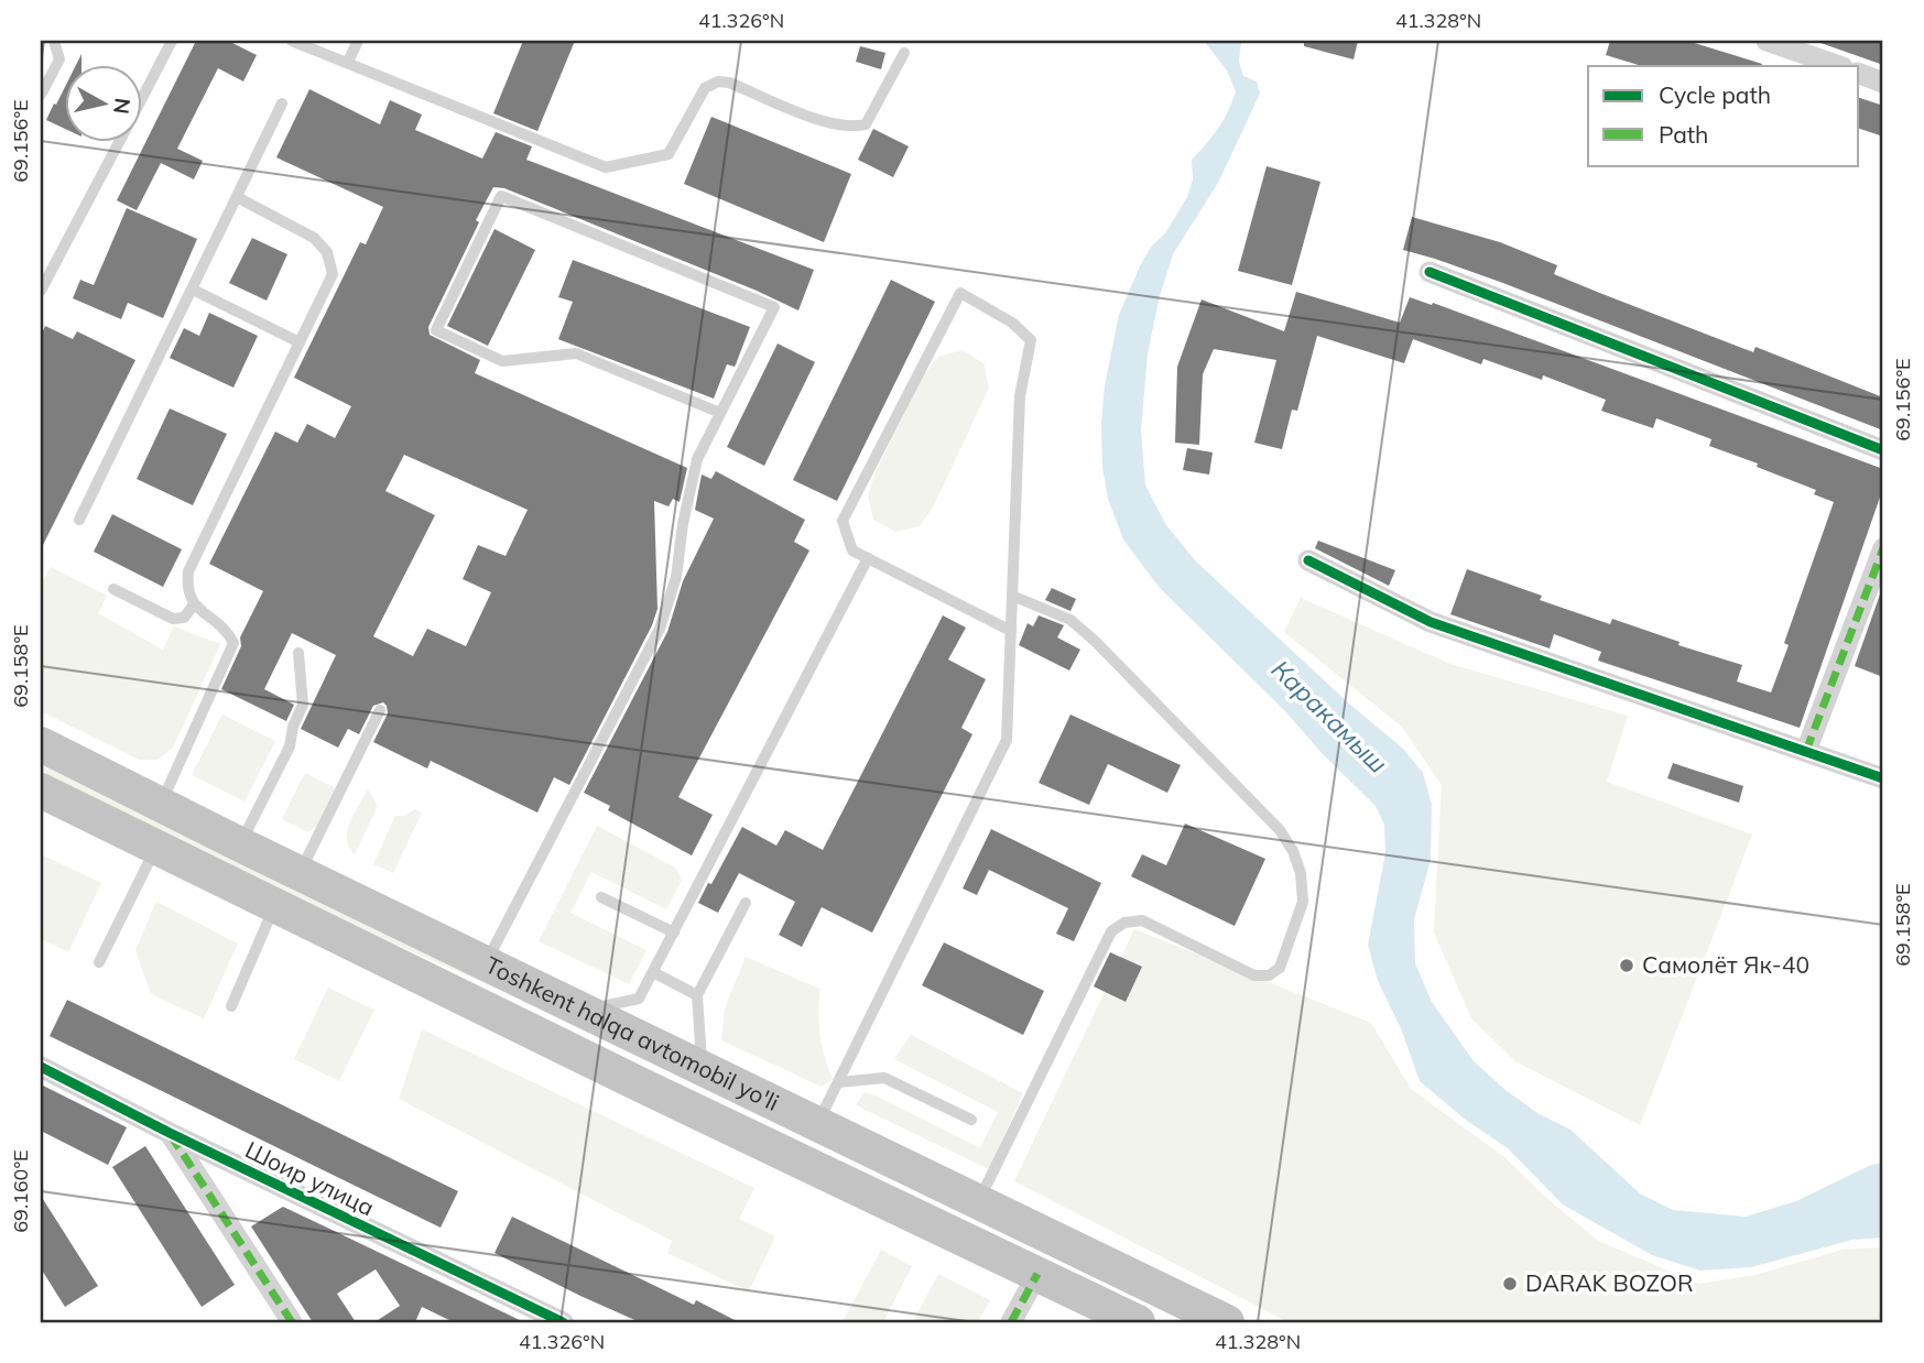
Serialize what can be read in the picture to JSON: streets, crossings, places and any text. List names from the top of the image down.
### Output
{
  "streets": {
    "highway": ["Toshkent halqa avtomobil yo'li"],
    "street": ["Шоир улица"]
  },
  "water": ["Каракамыш"],
  "places": ["Самолёт Як-40", "DARAK BOZOR"],
  "legend": ["Cycle path", "Path"],
  "north": "right",
  "coordinates": [
    "41.326°N",
    "41.328°N",
    "69.156°E",
    "69.158°E",
    "69.160°E"
  ]
}
